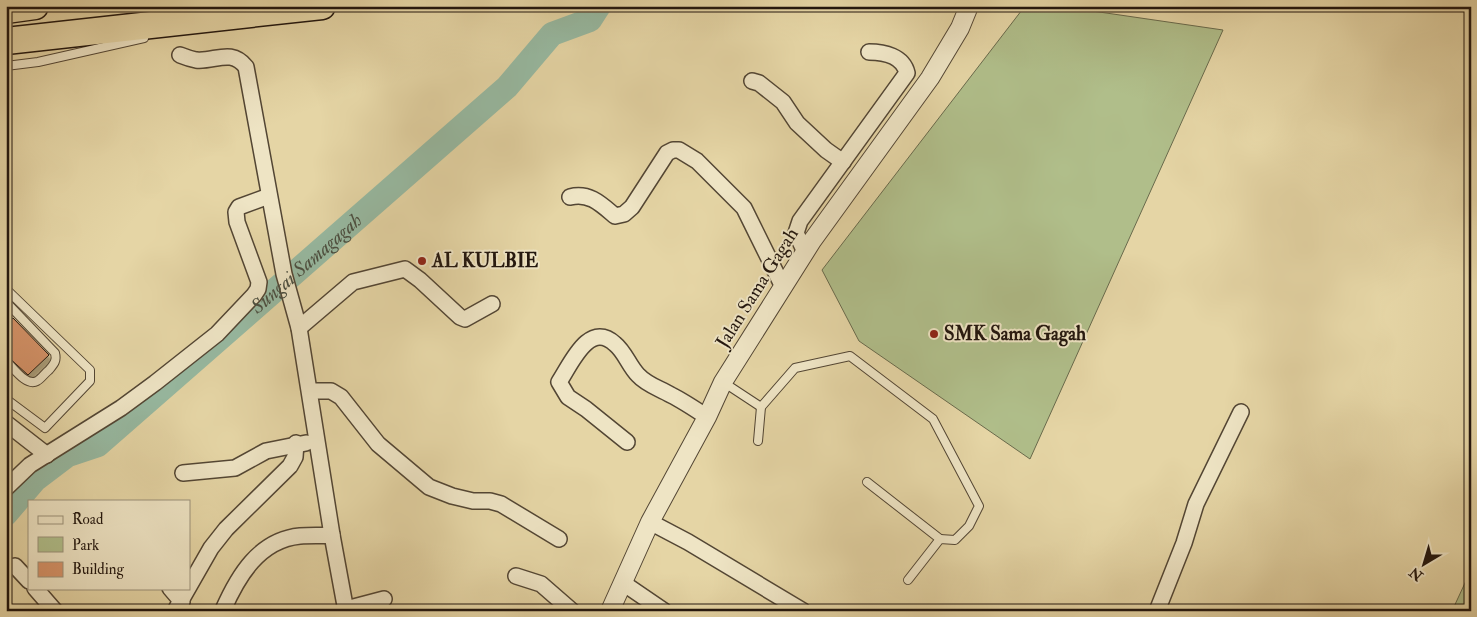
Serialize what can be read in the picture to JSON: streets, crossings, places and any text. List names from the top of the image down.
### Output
{
  "streets": {
    "street": ["Jalan Sama Gagah"]
  },
  "water": ["Sungai Samagagah"],
  "places": ["AL KULBIE", "SMK Sama Gagah"],
  "legend": ["Road", "Park", "Building"],
  "north": "bottom left"
}
